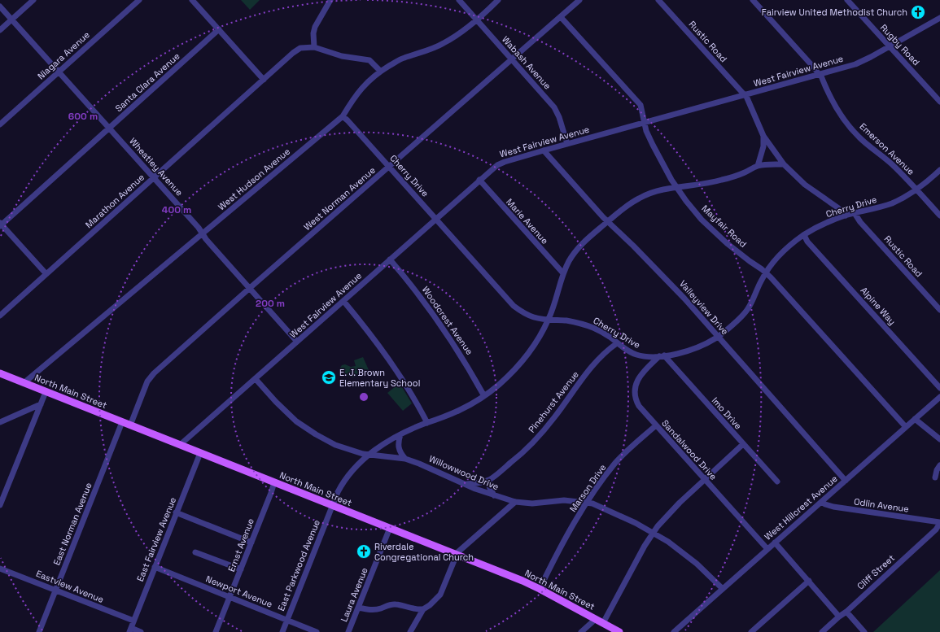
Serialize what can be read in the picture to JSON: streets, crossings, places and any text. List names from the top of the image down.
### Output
{
  "streets": {
    "main road": ["North Main Street"],
    "street": [
      "Rustic Road",
      "Rugby Road",
      "Niagara Avenue",
      "Wabash Avenue",
      "West Fairview Avenue",
      "Santa Clara Avenue",
      "Emerson Avenue",
      "Wheatley Avenue",
      "Cherry Drive",
      "West Hudson Avenue",
      "West Norman Avenue",
      "Marathon Avenue",
      "Marie Avenue",
      "Mayfair Road",
      "Alpine Way",
      "Valleyview Drive",
      "Woodcrest Avenue",
      "Pinehurst Avenue",
      "Imo Drive",
      "Sandalwood Drive",
      "Willowwood Drive",
      "Marson Drive",
      "Odlin Avenue",
      "West Hillcrest Avenue",
      "East Norman Avenue",
      "East Fairview Avenue",
      "Ernst Avenue",
      "East Parkwood Avenue",
      "Cliff Street",
      "Eastview Avenue",
      "Newport Avenue",
      "Laura Avenue"
    ]
  },
  "crossings": [
    ["Rustic Road", "West Fairview Avenue"],
    ["Rustic Road", "Cherry Drive"],
    ["Rustic Road", "East Parkwood Avenue"],
    ["Rugby Road", "West Fairview Avenue"],
    ["Niagara Avenue", "Wheatley Avenue"],
    ["Wabash Avenue", "West Fairview Avenue"],
    ["Wabash Avenue", "West Hudson Avenue"],
    ["Wabash Avenue", "West Norman Avenue"],
    ["West Fairview Avenue", "Emerson Avenue"],
    ["West Fairview Avenue", "Wheatley Avenue"],
    ["West Fairview Avenue", "Cherry Drive"],
    ["West Fairview Avenue", "Marie Avenue"],
    ["West Fairview Avenue", "Mayfair Road"],
    ["West Fairview Avenue", "Valleyview Drive"],
    ["West Fairview Avenue", "Woodcrest Avenue"],
    ["West Fairview Avenue", "North Main Street"],
    ["West Fairview Avenue", "Willowwood Drive"],
    ["Santa Clara Avenue", "Wheatley Avenue"],
    ["Emerson Avenue", "Cherry Drive"],
    ["Wheatley Avenue", "West Hudson Avenue"],
    ["Wheatley Avenue", "West Norman Avenue"],
    ["Wheatley Avenue", "Marathon Avenue"],
    ["Cherry Drive", "West Hudson Avenue"],
    ["Cherry Drive", "West Norman Avenue"],
    ["Cherry Drive", "Mayfair Road"],
    ["Cherry Drive", "Alpine Way"],
    ["Cherry Drive", "Valleyview Drive"],
    ["Cherry Drive", "Pinehurst Avenue"],
    ["Cherry Drive", "Imo Drive"],
    ["Cherry Drive", "Sandalwood Drive"],
    ["Cherry Drive", "East Parkwood Avenue"],
    ["West Hudson Avenue", "North Main Street"],
    ["West Norman Avenue", "Mayfair Road"],
    ["West Norman Avenue", "North Main Street"],
    ["Marie Avenue", "East Parkwood Avenue"],
    ["Mayfair Road", "West Hillcrest Avenue"],
    ["Mayfair Road", "East Parkwood Avenue"],
    ["Valleyview Drive", "West Hillcrest Avenue"],
    ["Valleyview Drive", "East Parkwood Avenue"],
    ["Woodcrest Avenue", "East Parkwood Avenue"],
    ["North Main Street", "Marson Drive"],
    ["North Main Street", "East Norman Avenue"],
    ["North Main Street", "East Fairview Avenue"],
    ["North Main Street", "Ernst Avenue"],
    ["North Main Street", "East Parkwood Avenue"],
    ["North Main Street", "Laura Avenue"],
    ["Pinehurst Avenue", "Willowwood Drive"],
    ["Imo Drive", "Sandalwood Drive"],
    ["Sandalwood Drive", "Marson Drive"],
    ["Sandalwood Drive", "West Hillcrest Avenue"],
    ["Willowwood Drive", "Marson Drive"],
    ["Willowwood Drive", "West Hillcrest Avenue"],
    ["Willowwood Drive", "East Parkwood Avenue"],
    ["Odlin Avenue", "West Hillcrest Avenue"],
    ["Odlin Avenue", "Cliff Street"],
    ["East Norman Avenue", "Eastview Avenue"],
    ["East Fairview Avenue", "Eastview Avenue"],
    ["East Fairview Avenue", "Newport Avenue"],
    ["Ernst Avenue", "Newport Avenue"],
    ["East Parkwood Avenue", "Newport Avenue"]
  ],
  "places": {
    "church": ["Fairview United Methodist Church", "Riverdale Congregational Church"],
    "school or university": ["E. J. Brown Elementary School"]
  },
  "rings": ["600 m", "400 m", "200 m"]
}
